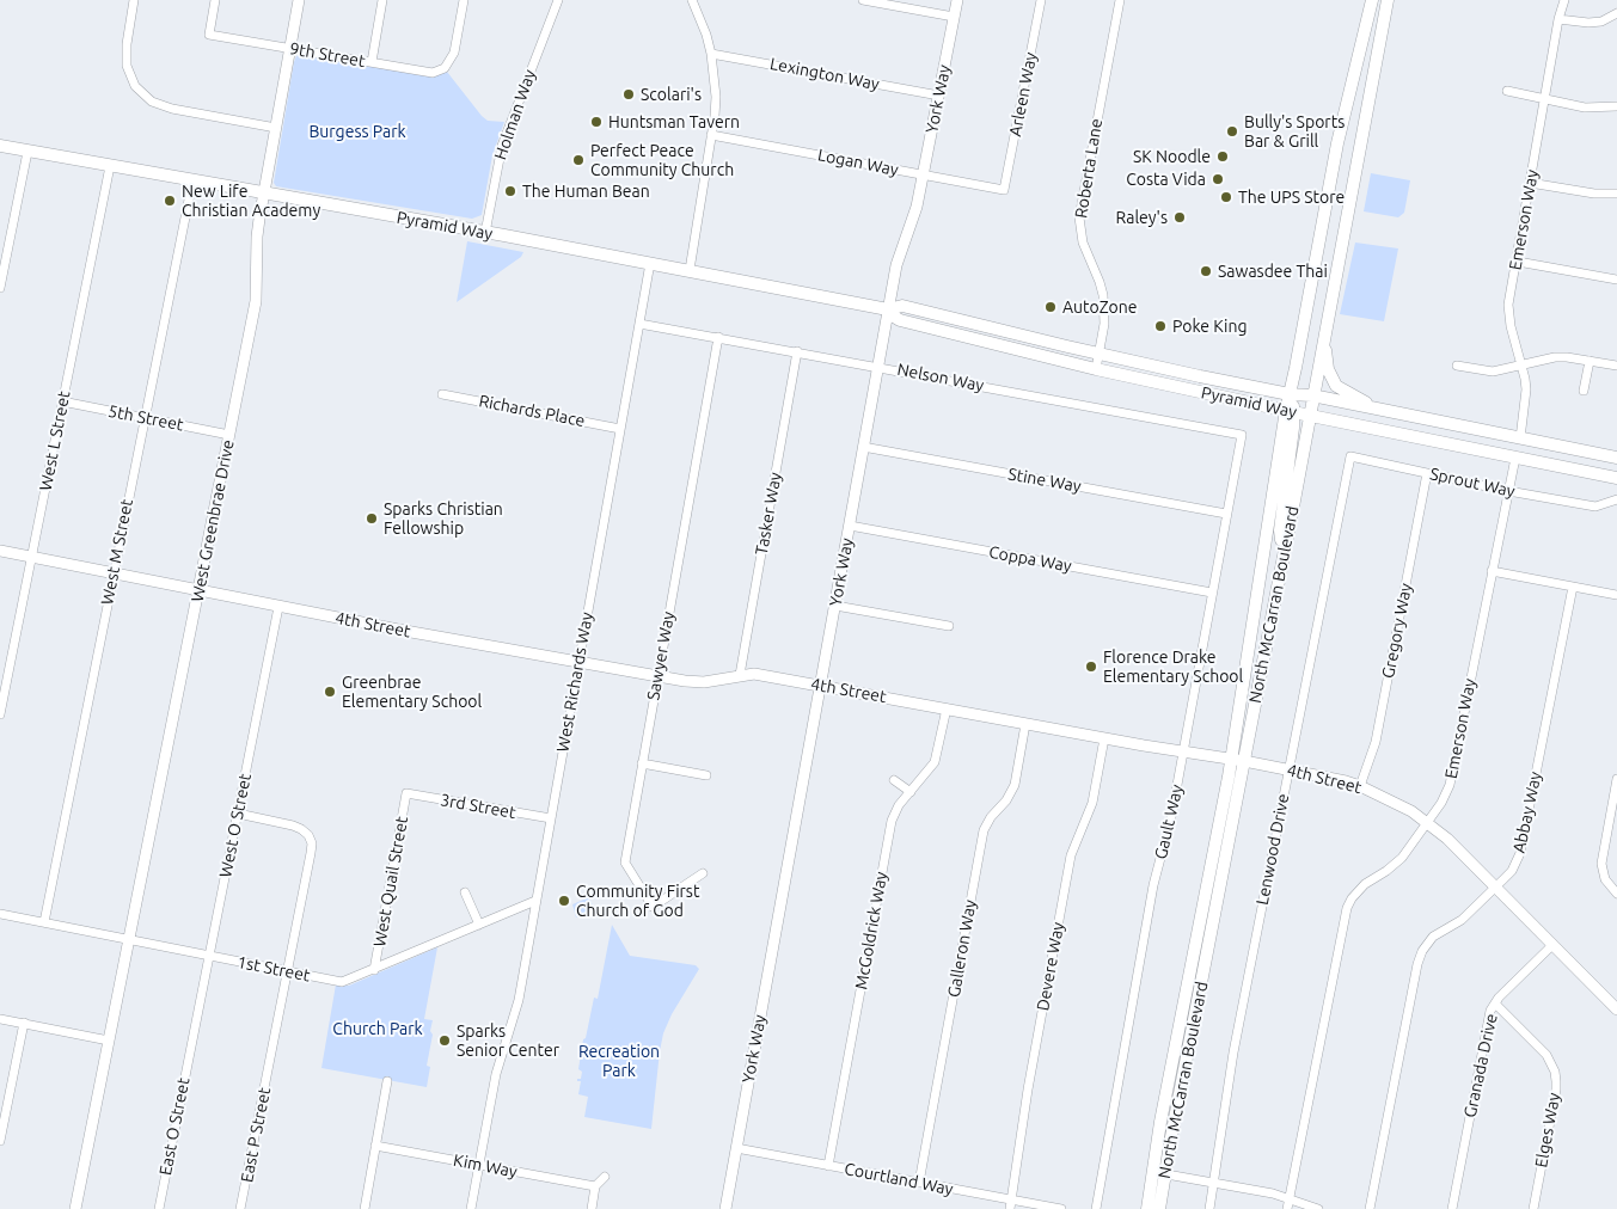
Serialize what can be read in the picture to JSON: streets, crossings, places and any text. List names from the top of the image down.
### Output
{
  "streets": {
    "main road": ["Pyramid Way", "North McCarran Boulevard"],
    "street": [
      "9th Street",
      "Lexington Way",
      "Arleen Way",
      "York Way",
      "Holman Way",
      "Logan Way",
      "Roberta Lane",
      "Emerson Way",
      "Nelson Way",
      "Richards Place",
      "5th Street",
      "West L Street",
      "Stine Way",
      "Sprout Way",
      "Tasker Way",
      "West Greenbrae Drive",
      "West M Street",
      "Coppa Way",
      "4th Street",
      "Gregory Way",
      "Sawyer Way",
      "West Richards Way",
      "3rd Street",
      "Abbay Way",
      "Gault Way",
      "West O Street",
      "Lenwood Drive",
      "West Quail Street",
      "McGoldrick Way",
      "Galleron Way",
      "Devere Way",
      "1st Street",
      "Granada Drive",
      "East O Street",
      "Elges Way",
      "East P Street",
      "Kim Way",
      "Courtland Way"
    ]
  },
  "crossings": [
    ["9th Street", "West Greenbrae Drive"],
    ["Lexington Way", "York Way"],
    ["Arleen Way", "Logan Way"],
    ["York Way", "Logan Way"],
    ["York Way", "Pyramid Way"],
    ["York Way", "Nelson Way"],
    ["York Way", "Stine Way"],
    ["York Way", "Coppa Way"],
    ["York Way", "4th Street"],
    ["York Way", "Courtland Way"],
    ["Holman Way", "Pyramid Way"],
    ["Roberta Lane", "Pyramid Way"],
    ["Emerson Way", "Pyramid Way"],
    ["Emerson Way", "Sprout Way"],
    ["Emerson Way", "4th Street"],
    ["Pyramid Way", "West L Street"],
    ["Pyramid Way", "West Greenbrae Drive"],
    ["Pyramid Way", "West M Street"],
    ["Pyramid Way", "North McCarran Boulevard"],
    ["Pyramid Way", "West Richards Way"],
    ["Nelson Way", "Tasker Way"],
    ["Nelson Way", "Sawyer Way"],
    ["Nelson Way", "West Richards Way"],
    ["Nelson Way", "Gault Way"],
    ["Richards Place", "West Richards Way"],
    ["5th Street", "West L Street"],
    ["5th Street", "West Greenbrae Drive"],
    ["5th Street", "West M Street"],
    ["West L Street", "4th Street"],
    ["Stine Way", "Gault Way"],
    ["Sprout Way", "Gregory Way"],
    ["Sprout Way", "Lenwood Drive"],
    ["Tasker Way", "4th Street"],
    ["West Greenbrae Drive", "4th Street"],
    ["West Greenbrae Drive", "1st Street"],
    ["West M Street", "4th Street"],
    ["West M Street", "1st Street"],
    ["Coppa Way", "Gault Way"],
    ["North McCarran Boulevard", "4th Street"],
    ["4th Street", "Gregory Way"],
    ["4th Street", "Sawyer Way"],
    ["4th Street", "West Richards Way"],
    ["4th Street", "Abbay Way"],
    ["4th Street", "Gault Way"],
    ["4th Street", "West O Street"],
    ["4th Street", "Lenwood Drive"],
    ["4th Street", "McGoldrick Way"],
    ["4th Street", "Galleron Way"],
    ["4th Street", "Devere Way"],
    ["4th Street", "Granada Drive"],
    ["West Richards Way", "3rd Street"],
    ["West Richards Way", "1st Street"],
    ["West Richards Way", "Kim Way"],
    ["3rd Street", "West Quail Street"],
    ["West O Street", "1st Street"],
    ["West O Street", "East O Street"],
    ["West O Street", "East P Street"],
    ["West Quail Street", "1st Street"],
    ["McGoldrick Way", "Courtland Way"],
    ["Galleron Way", "Courtland Way"],
    ["Devere Way", "Courtland Way"],
    ["1st Street", "East P Street"],
    ["Granada Drive", "Elges Way"]
  ],
  "parks": ["Burgess Park", "Church Park", "Recreation Park"],
  "places": [
    "Scolari's",
    "Huntsman Tavern",
    "Bully's Sports Bar & Grill",
    "SK Noodle",
    "Perfect Peace Community Church",
    "Costa Vida",
    "The Human Bean",
    "The UPS Store",
    "New Life Christian Academy",
    "Raley's",
    "Sawasdee Thai",
    "AutoZone",
    "Poke King",
    "Sparks Christian Fellowship",
    "Florence Drake Elementary School",
    "Greenbrae Elementary School",
    "Community First Church of God",
    "Sparks Senior Center"
  ]
}
